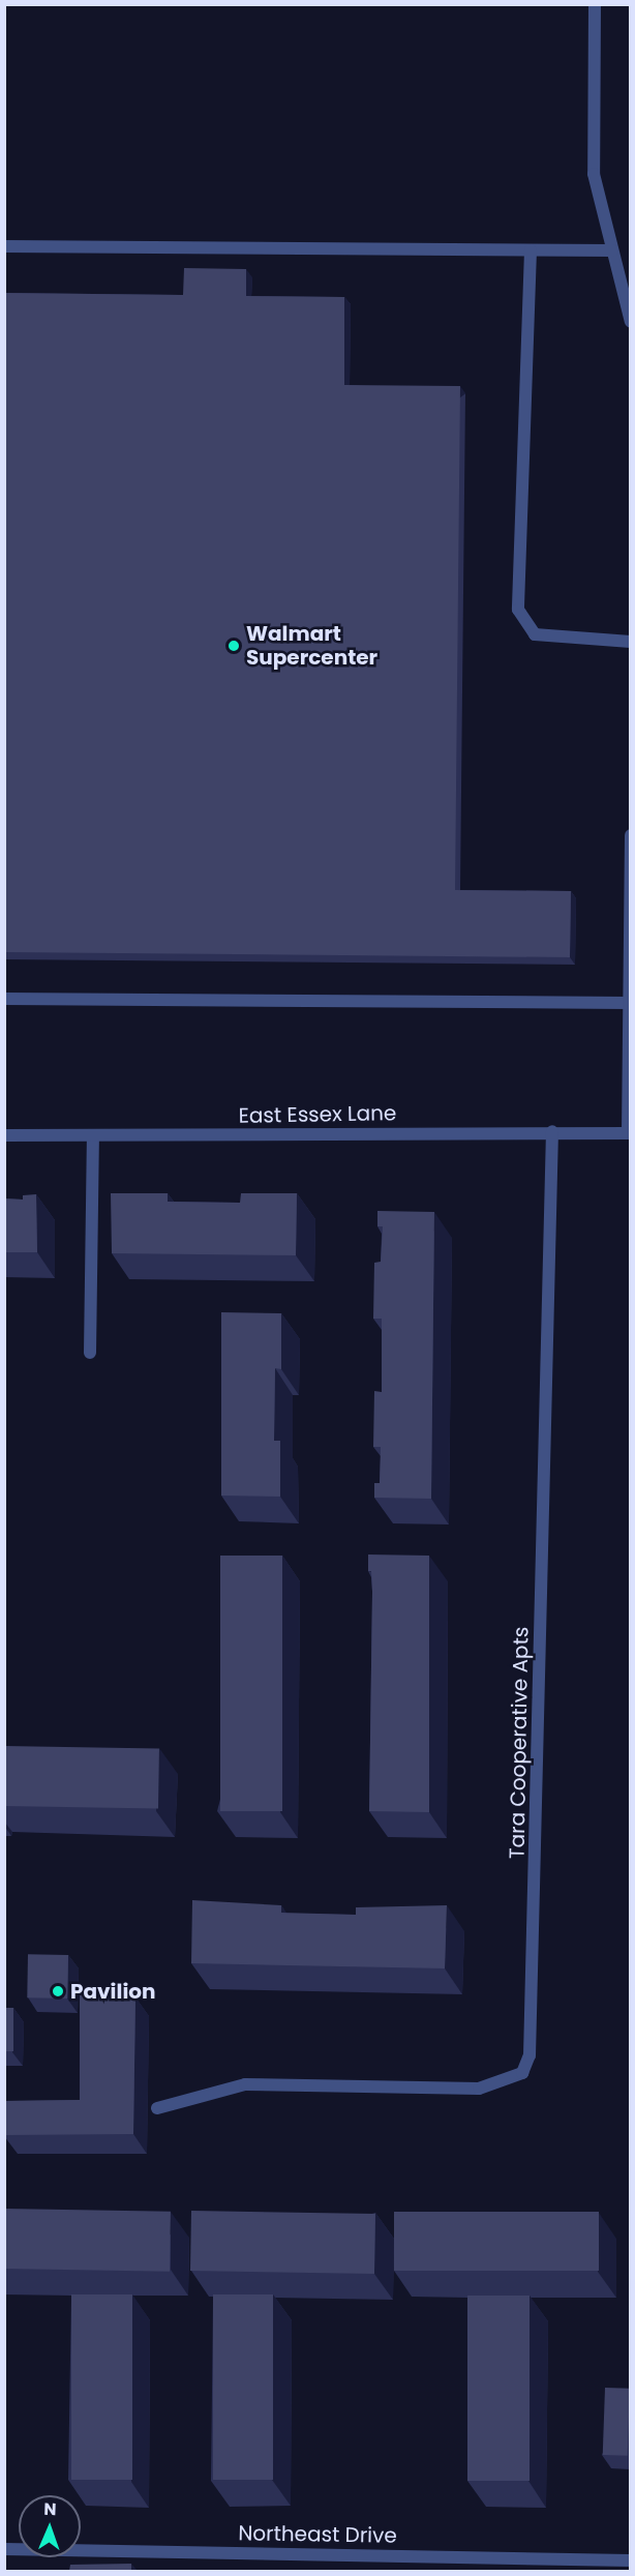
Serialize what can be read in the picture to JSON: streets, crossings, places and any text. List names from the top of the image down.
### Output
{
  "streets": {
    "street": ["East Essex Lane", "Tara Cooperative Apts", "Northeast Drive"]
  },
  "crossings": [
    ["East Essex Lane", "Tara Cooperative Apts"]
  ],
  "places": ["Walmart Supercenter", "Pavilion"],
  "north": "top"
}
